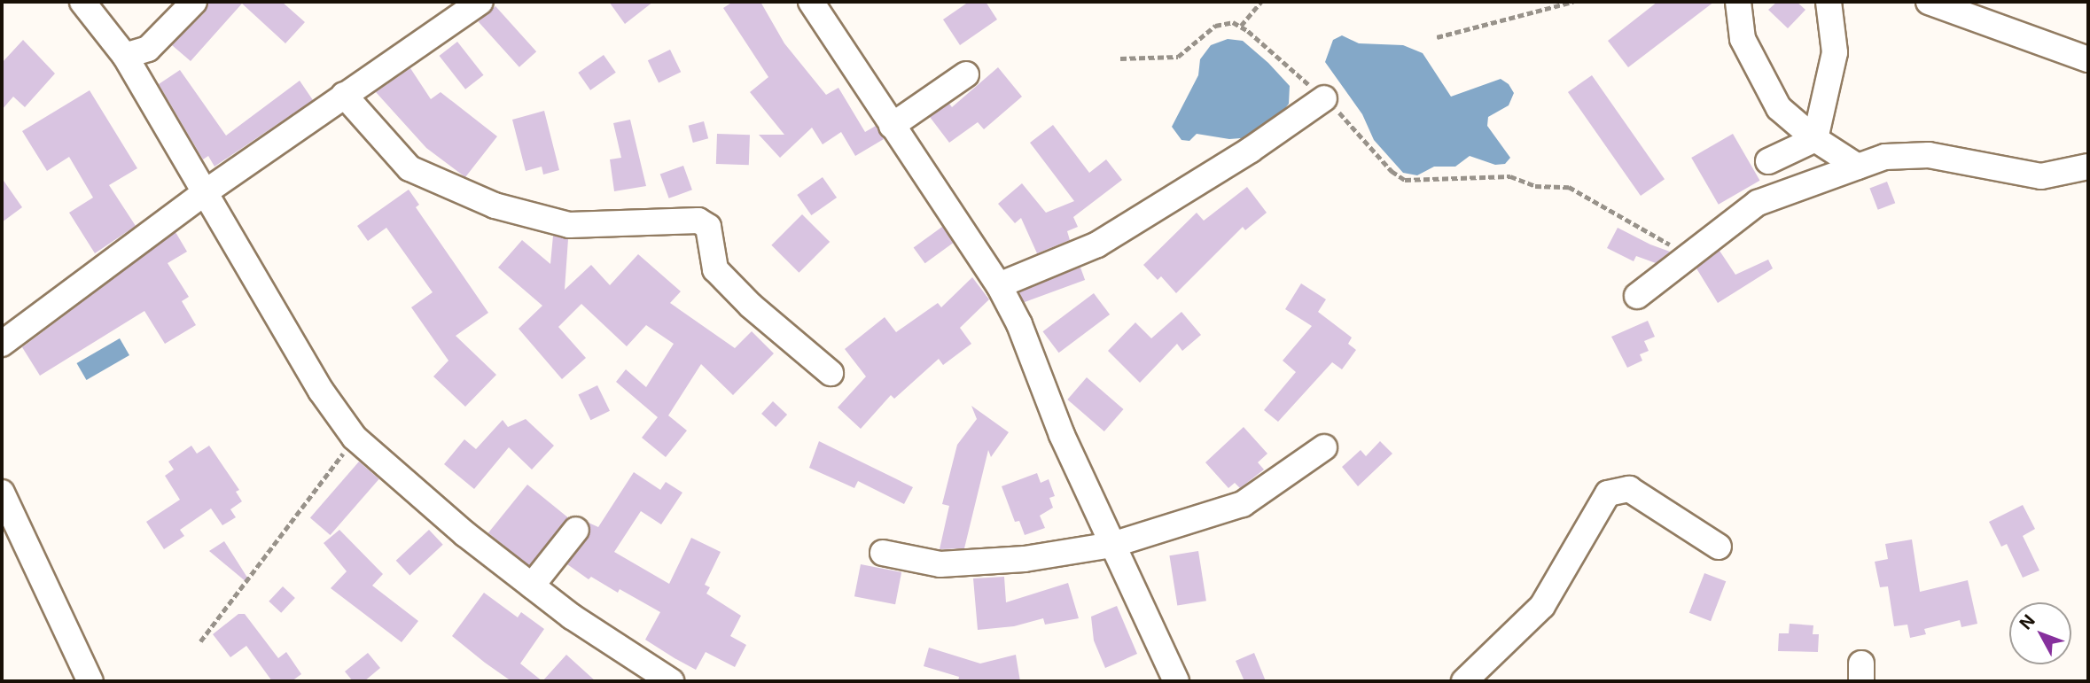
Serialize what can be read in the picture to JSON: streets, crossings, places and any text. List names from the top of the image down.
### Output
{
  "north": "top left"
}
